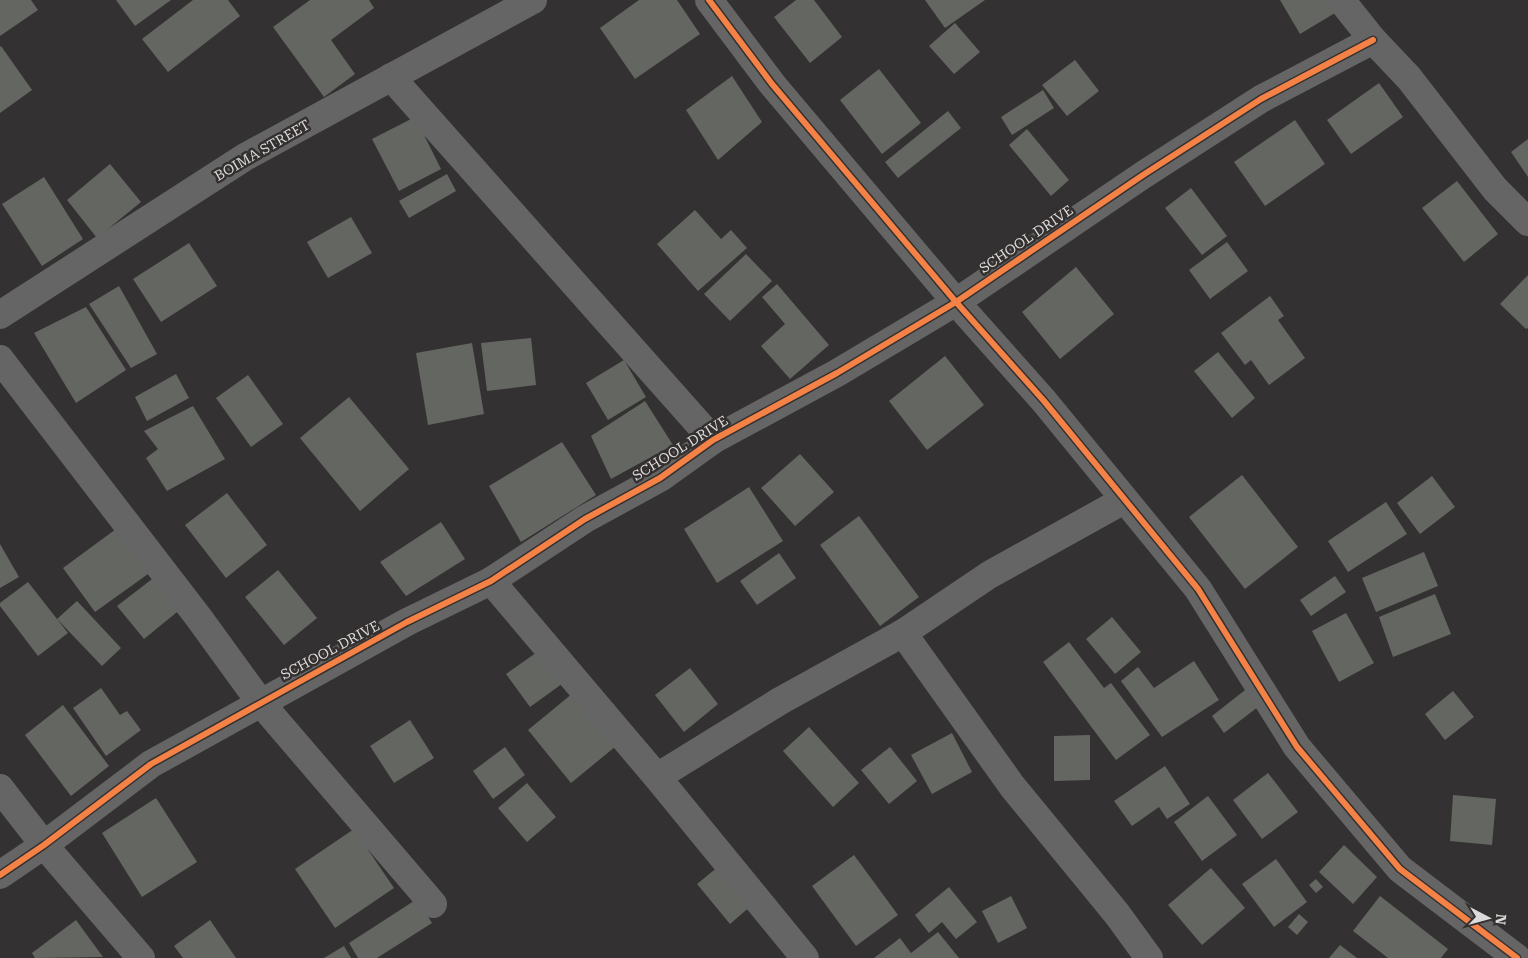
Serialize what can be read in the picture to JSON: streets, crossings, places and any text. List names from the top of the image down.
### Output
{
  "streets": {
    "street": ["BOIMA STREET", "SCHOOL DRIVE"]
  },
  "north": "right"
}
